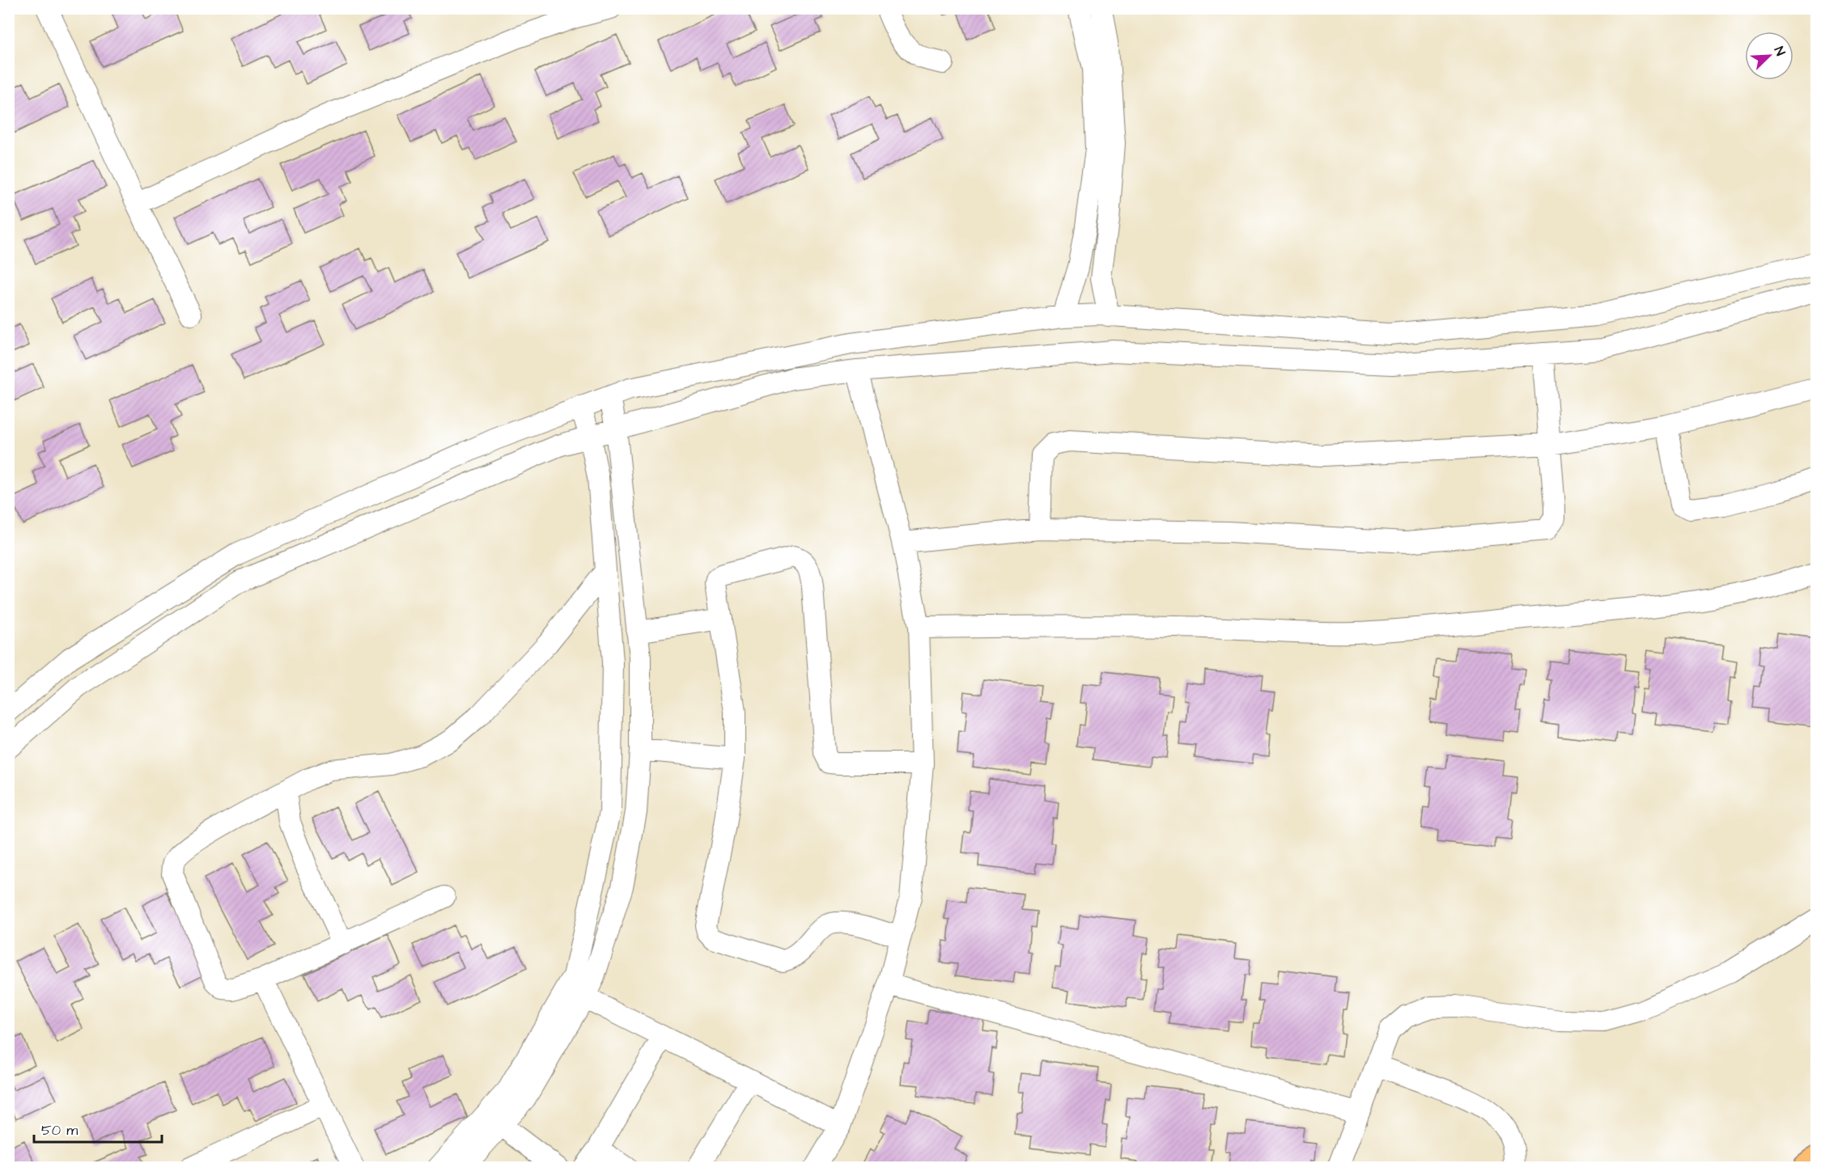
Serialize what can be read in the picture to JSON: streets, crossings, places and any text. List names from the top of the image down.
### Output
{
  "scale_bar": "50 m",
  "north": "top right"
}
